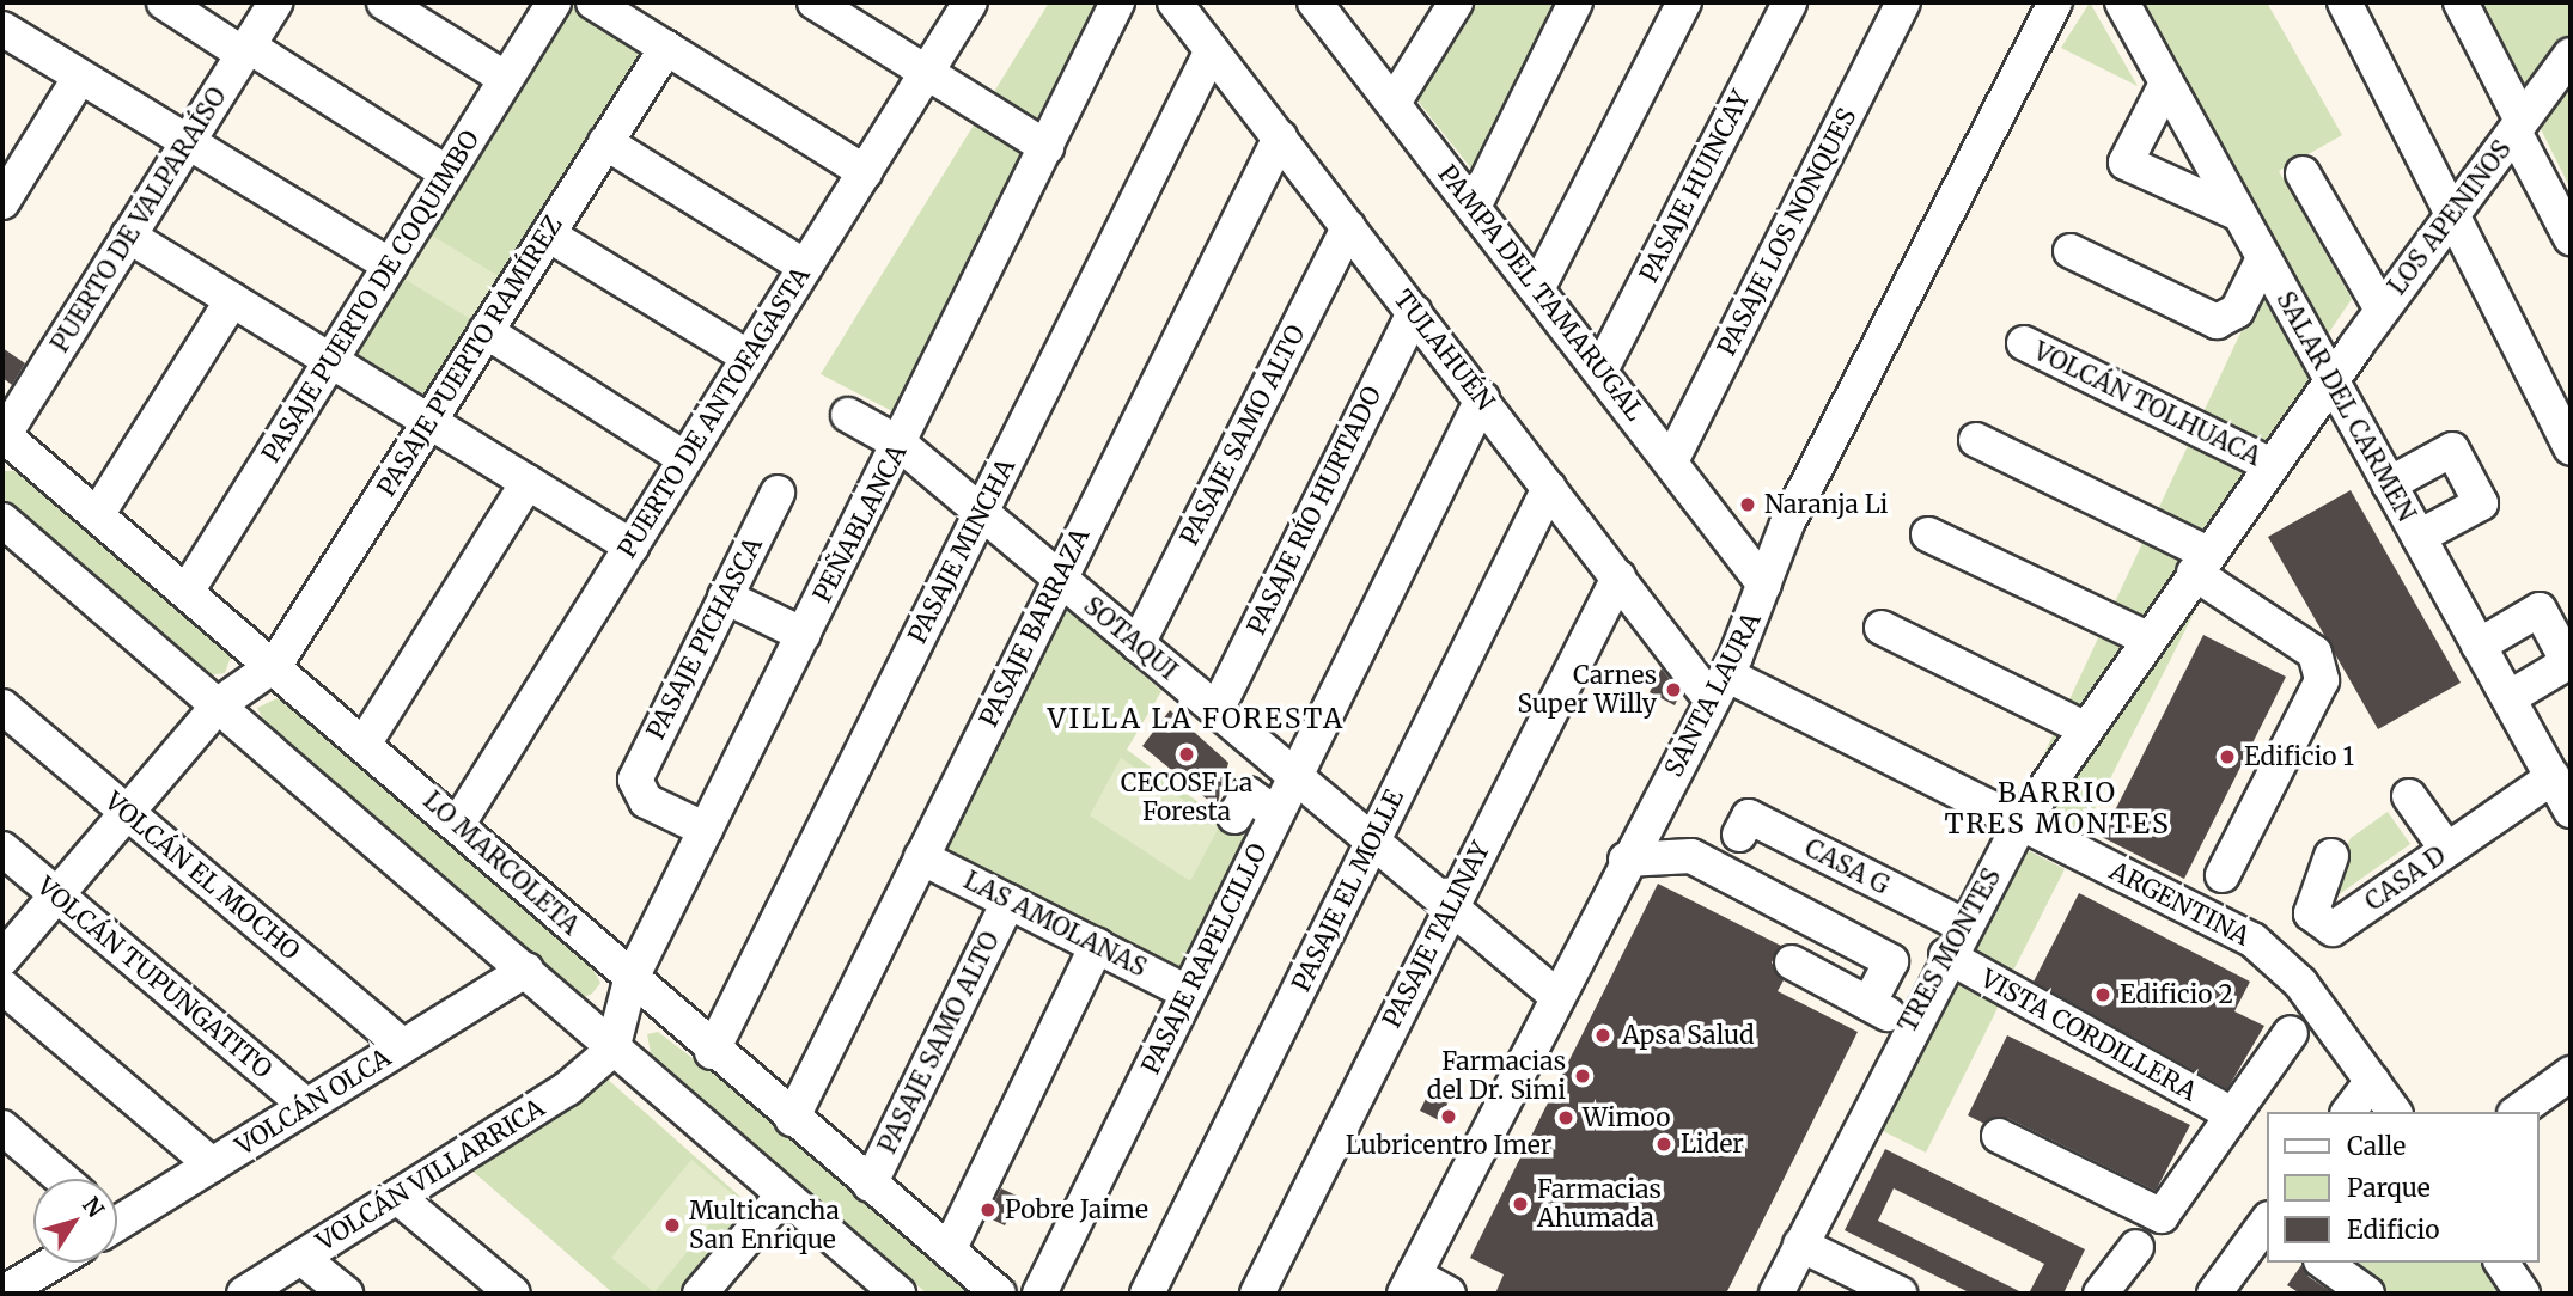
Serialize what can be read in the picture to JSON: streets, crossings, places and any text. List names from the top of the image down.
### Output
{
  "streets": {
    "street": [
      "PASAJE HUINCAY",
      "LOS APENINOS",
      "PUERTO DE VALPARAÍSO",
      "PASAJE LOS NONQUES",
      "PAMPA DEL TAMARUGAL",
      "PASAJE PUERTO DE COQUIMBO",
      "TULAHUÉN",
      "PASAJE PUERTO RAMÍREZ",
      "VOLCÁN TOLHUACA",
      "SALAR DEL CARMEN",
      "PUERTO DE ANTOFAGASTA",
      "PASAJE SAMO ALTO",
      "PASAJE RÍO HURTADO",
      "PEÑABLANCA",
      "PASAJE MINCHA",
      "PASAJE BARRAZA",
      "PASAJE PICHASCA",
      "SOTAQUI",
      "SANTA LAURA",
      "LO MARCOLETA",
      "CASA G",
      "VOLCÁN EL MOCHO",
      "CASA D",
      "PASAJE EL MOLLE",
      "ARGENTINA",
      "LAS AMOLANAS",
      "PASAJE TALINAY",
      "TRES MONTES",
      "PASAJE RAPELCILLO",
      "VOLCÁN TUPUNGATITO",
      "VISTA CORDILLERA",
      "VOLCÁN OLCA",
      "VOLCÁN VILLARRICA"
    ]
  },
  "crossings": [
    ["PASAJE HUINCAY", "PAMPA DEL TAMARUGAL"],
    ["LOS APENINOS", "SALAR DEL CARMEN"],
    ["LOS APENINOS", "TRES MONTES"],
    ["PUERTO DE VALPARAÍSO", "LO MARCOLETA"],
    ["PASAJE LOS NONQUES", "PAMPA DEL TAMARUGAL"],
    ["PAMPA DEL TAMARUGAL", "SANTA LAURA"],
    ["PASAJE PUERTO DE COQUIMBO", "LO MARCOLETA"],
    ["TULAHUÉN", "PASAJE SAMO ALTO"],
    ["TULAHUÉN", "PASAJE RÍO HURTADO"],
    ["TULAHUÉN", "PASAJE MINCHA"],
    ["TULAHUÉN", "PASAJE BARRAZA"],
    ["TULAHUÉN", "SANTA LAURA"],
    ["TULAHUÉN", "PASAJE EL MOLLE"],
    ["TULAHUÉN", "ARGENTINA"],
    ["TULAHUÉN", "PASAJE TALINAY"],
    ["TULAHUÉN", "PASAJE RAPELCILLO"],
    ["PASAJE PUERTO RAMÍREZ", "LO MARCOLETA"],
    ["VOLCÁN TOLHUACA", "TRES MONTES"],
    ["SALAR DEL CARMEN", "CASA D"],
    ["SALAR DEL CARMEN", "TRES MONTES"],
    ["PUERTO DE ANTOFAGASTA", "LO MARCOLETA"],
    ["PASAJE SAMO ALTO", "SOTAQUI"],
    ["PASAJE SAMO ALTO", "LO MARCOLETA"],
    ["PASAJE SAMO ALTO", "LAS AMOLANAS"],
    ["PASAJE RÍO HURTADO", "SOTAQUI"],
    ["PEÑABLANCA", "PASAJE PICHASCA"],
    ["PEÑABLANCA", "SOTAQUI"],
    ["PEÑABLANCA", "LO MARCOLETA"],
    ["PEÑABLANCA", "VOLCÁN VILLARRICA"],
    ["PASAJE MINCHA", "SOTAQUI"],
    ["PASAJE MINCHA", "LO MARCOLETA"],
    ["PASAJE BARRAZA", "SOTAQUI"],
    ["PASAJE BARRAZA", "LO MARCOLETA"],
    ["PASAJE BARRAZA", "LAS AMOLANAS"],
    ["SOTAQUI", "SANTA LAURA"],
    ["SOTAQUI", "PASAJE EL MOLLE"],
    ["SOTAQUI", "PASAJE TALINAY"],
    ["SOTAQUI", "PASAJE RAPELCILLO"],
    ["SANTA LAURA", "ARGENTINA"],
    ["CASA G", "TRES MONTES"],
    ["VOLCÁN EL MOCHO", "VOLCÁN OLCA"],
    ["ARGENTINA", "TRES MONTES"],
    ["LAS AMOLANAS", "PASAJE RAPELCILLO"],
    ["TRES MONTES", "VISTA CORDILLERA"],
    ["VOLCÁN TUPUNGATITO", "VOLCÁN OLCA"]
  ],
  "districts": ["VILLA LA FORESTA", "BARRIO TRES MONTES"],
  "places": [
    "Naranja Li",
    "Carnes Super Willy",
    "CECOSF La Foresta",
    "Edificio 1",
    "Edificio 2",
    "Apsa Salud",
    "Farmacias del Dr. Simi",
    "Lubricentro Imer",
    "Wimoo",
    "Lider",
    "Farmacias Ahumada",
    "Pobre Jaime",
    "Multicancha San Enrique"
  ],
  "legend": ["Calle", "Parque", "Edificio"],
  "north": "top right"
}
